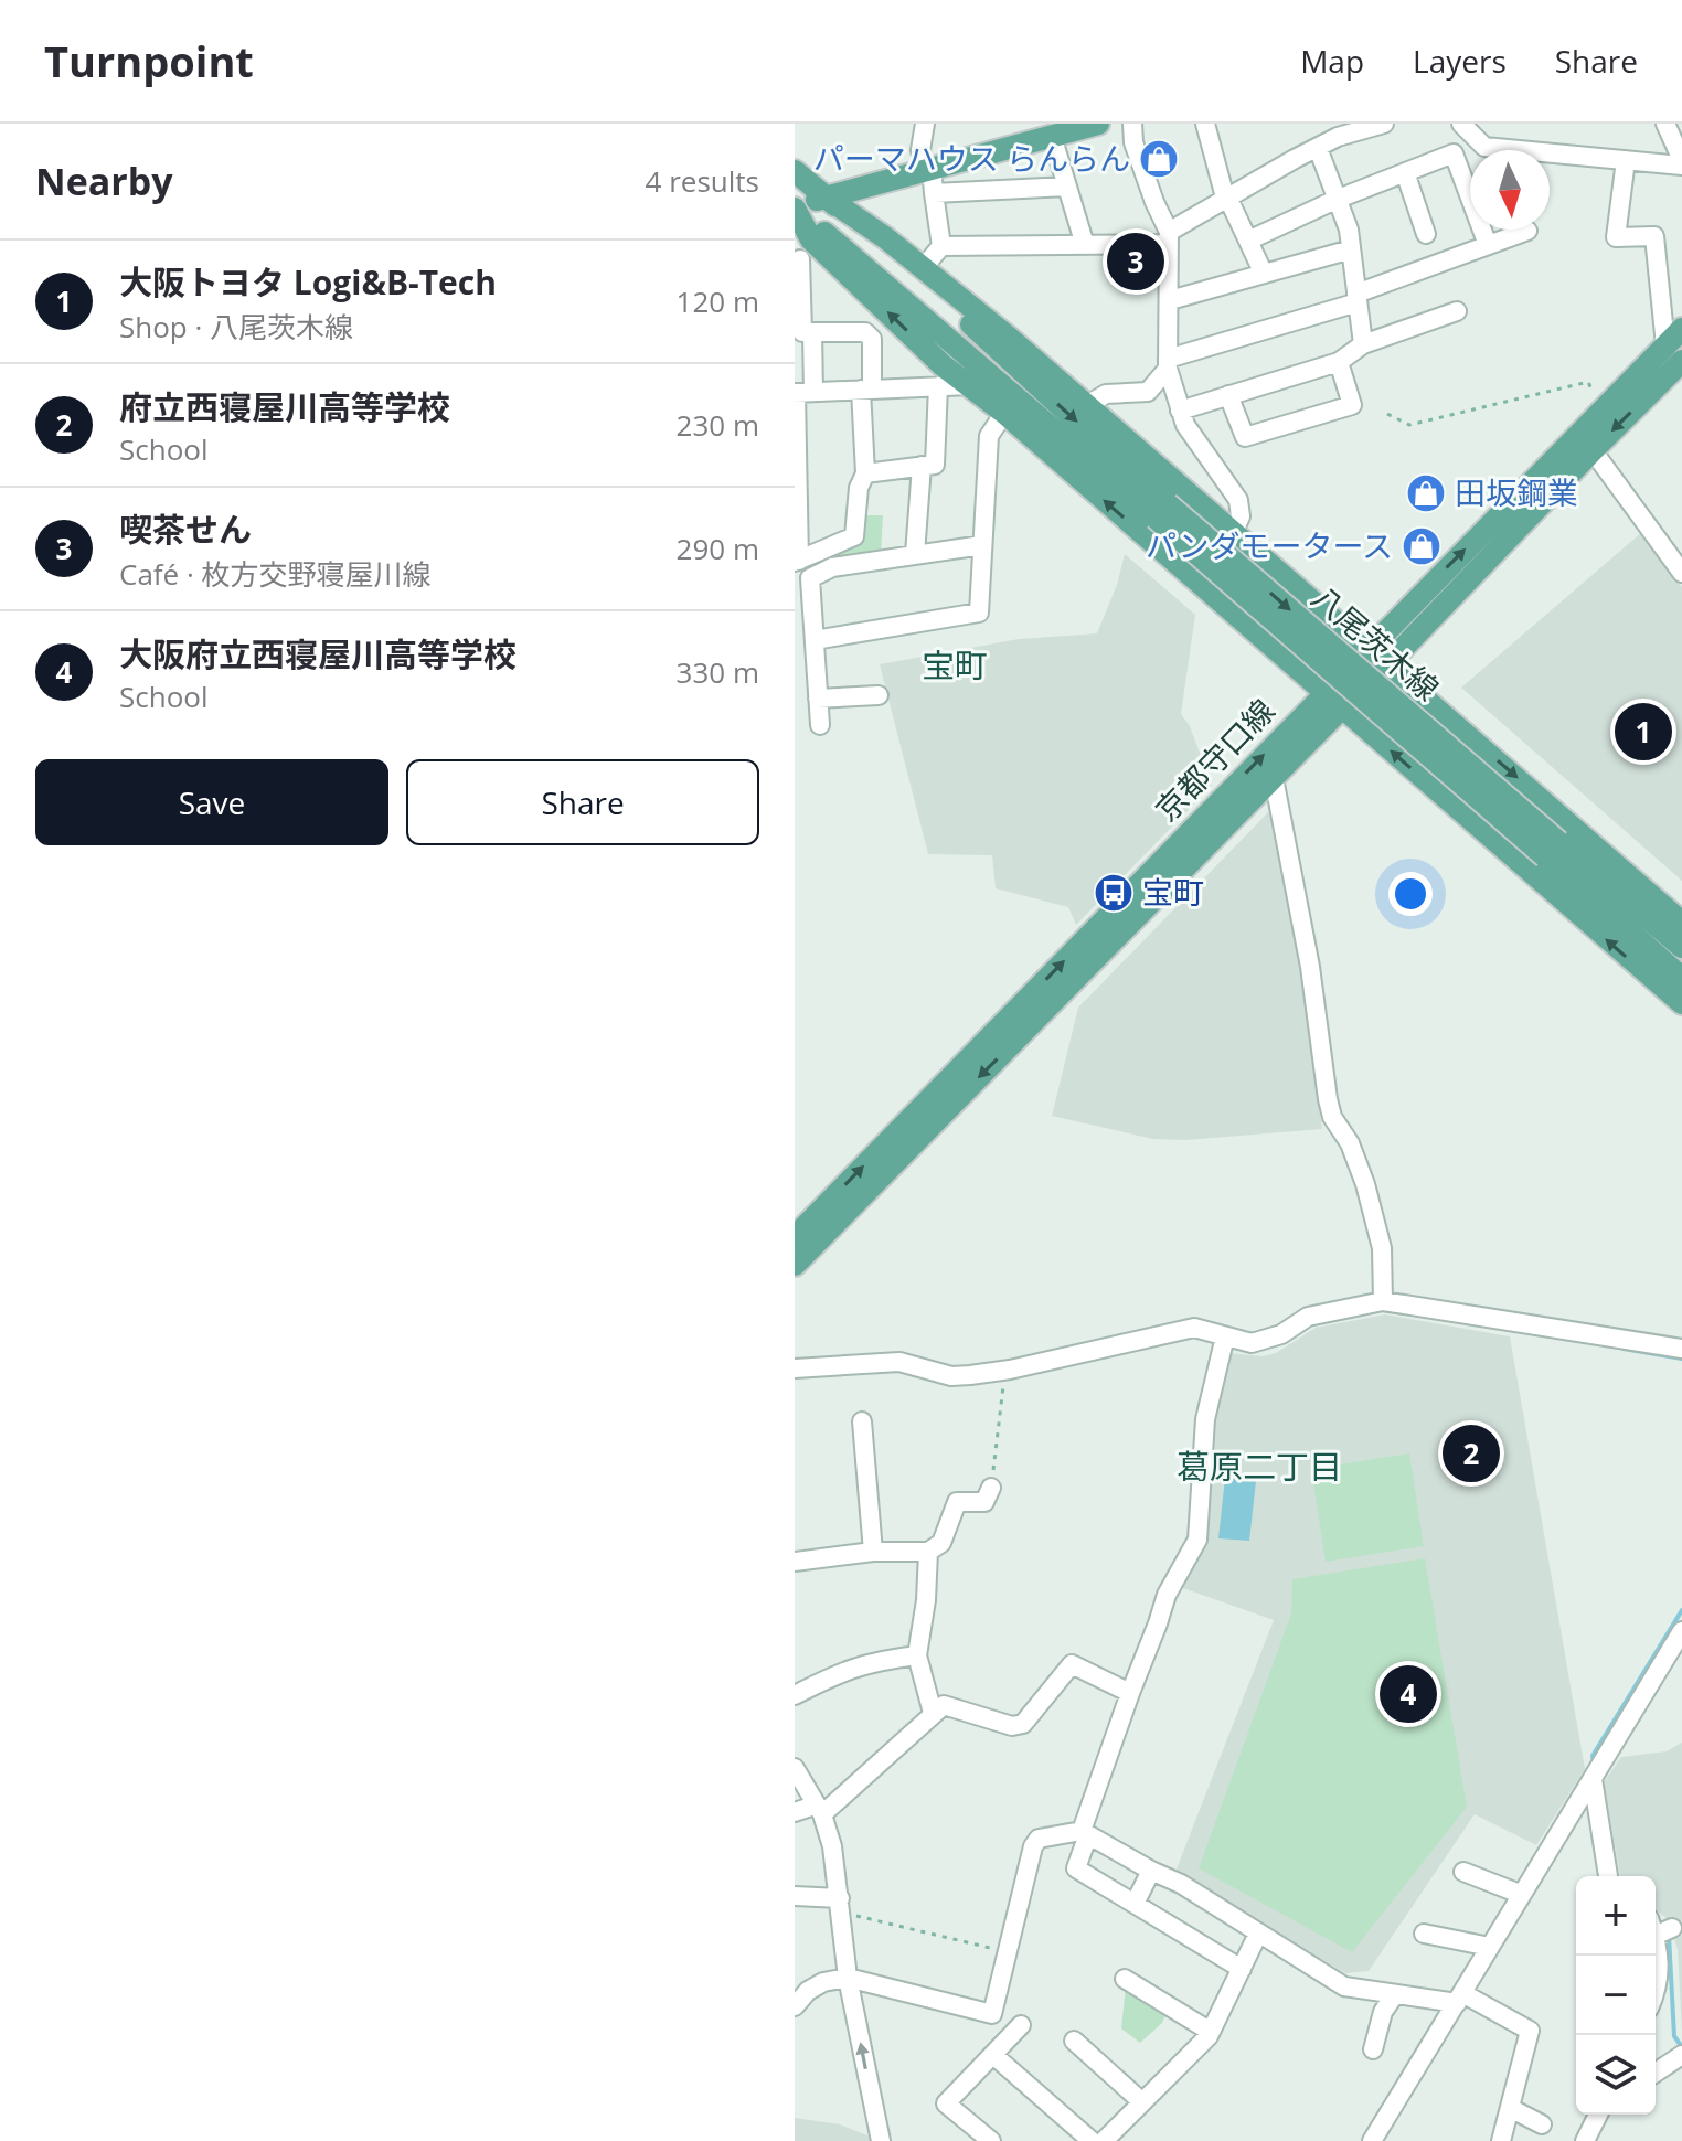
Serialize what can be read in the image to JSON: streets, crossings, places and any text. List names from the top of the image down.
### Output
{
  "streets": {
    "main road": ["八尾茨木線", "京都守口線"]
  },
  "districts": ["宝町", "葛原二丁目"],
  "places": {
    "shop": ["パーマハウス らんらん", "田坂鋼業", "パンダモータース"],
    "bus stop": ["宝町"]
  },
  "north": "bottom",
  "page": {
    "header": "Turnpoint",
    "nav": ["Map", "Layers", "Share"],
    "heading": ["Nearby", "4 results"],
    "pins": [
      "3",
      "1",
      "2",
      "4"
    ],
    "list": [
      {
        "mark": "1",
        "name": "大阪トヨタ Logi&B-Tech",
        "note": "Shop · 八尾茨木線",
        "value": "120 m"
      },
      {
        "mark": "2",
        "name": "府立西寝屋川高等学校",
        "note": "School",
        "value": "230 m"
      },
      {
        "mark": "3",
        "name": "喫茶せん",
        "note": "Café · 枚方交野寝屋川線",
        "value": "290 m"
      },
      {
        "mark": "4",
        "name": "大阪府立西寝屋川高等学校",
        "note": "School",
        "value": "330 m"
      }
    ],
    "buttons": ["Save", "Share"],
    "map_buttons": ["+", "−"]
  }
}
